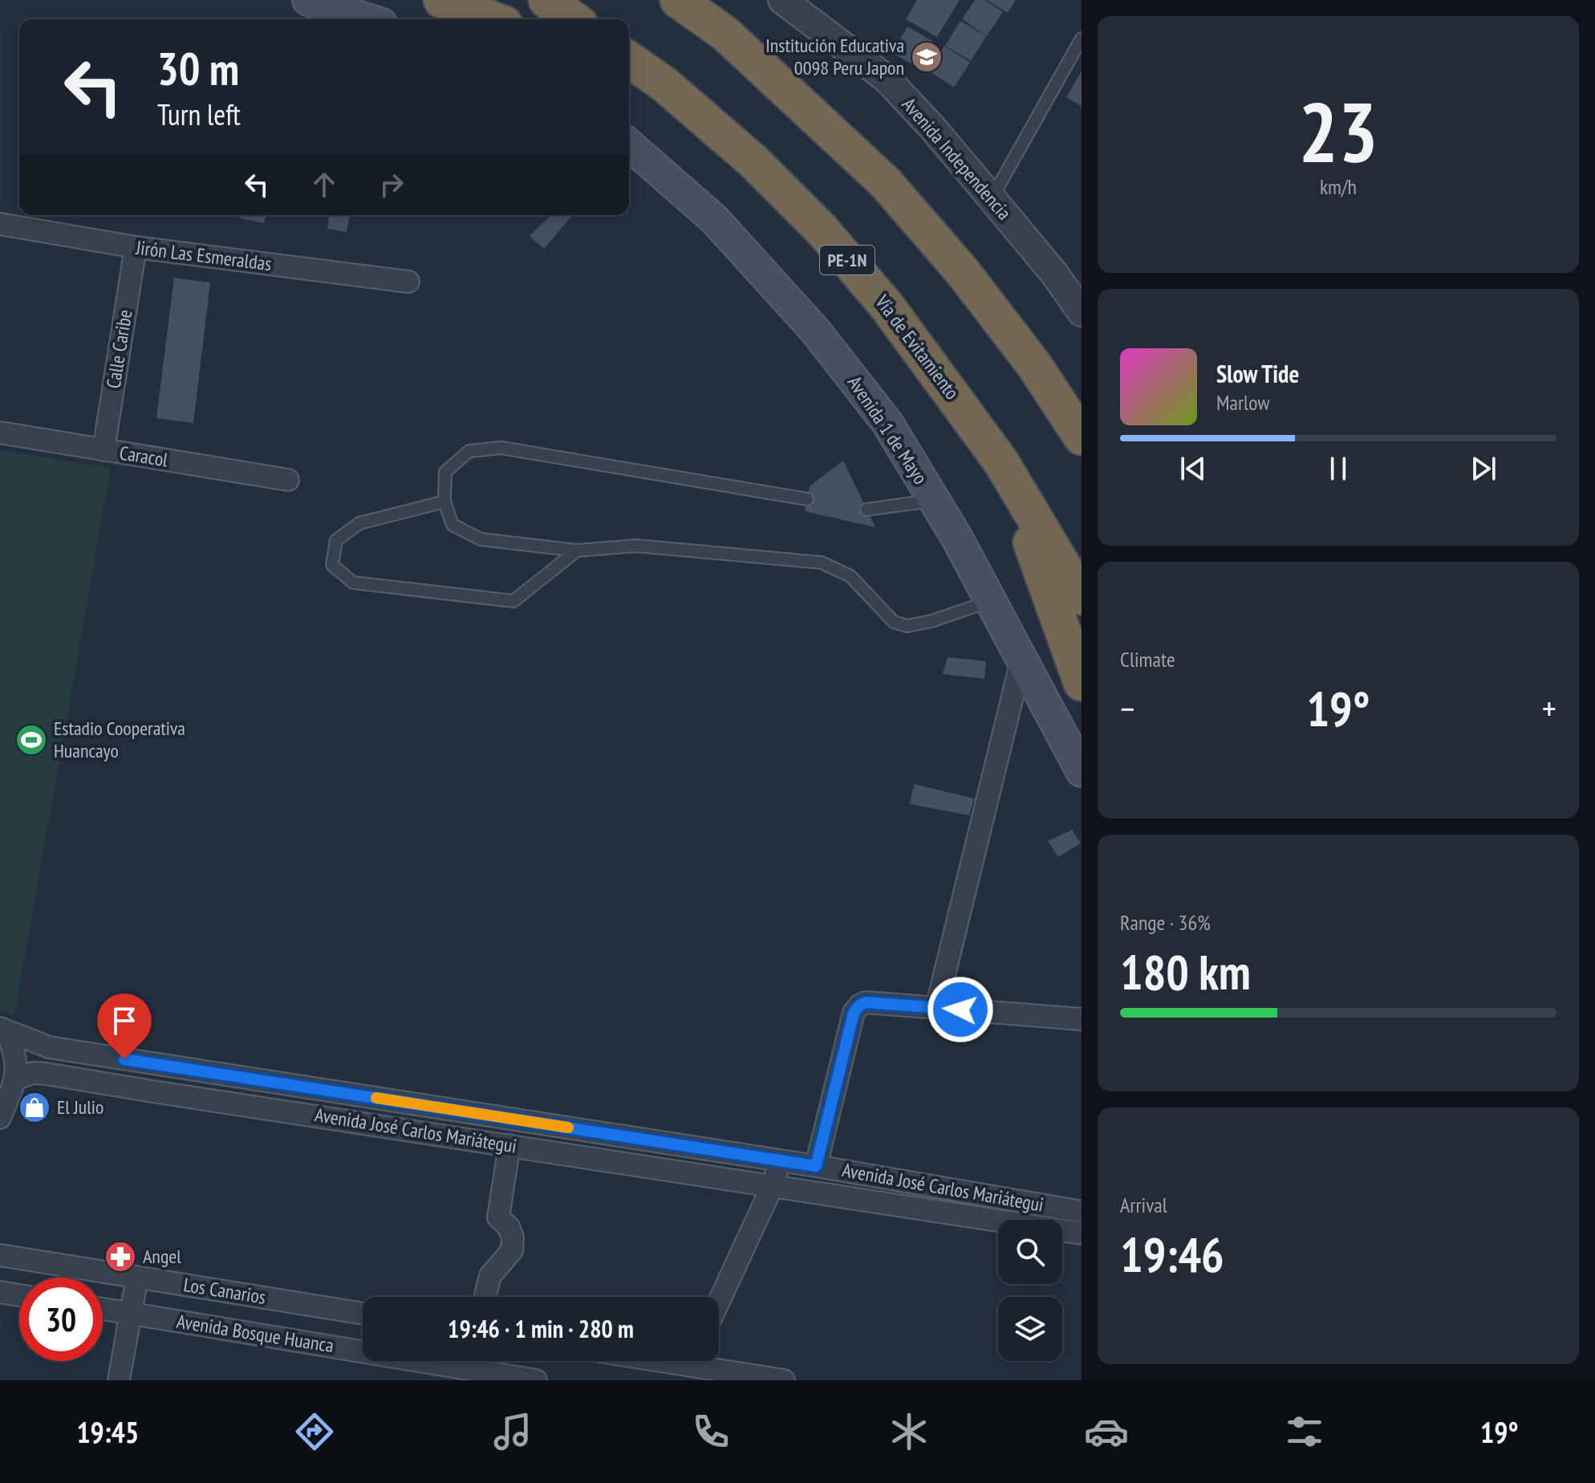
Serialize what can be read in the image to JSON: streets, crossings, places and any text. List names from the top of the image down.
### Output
{
  "streets": {
    "highway": ["PE-1N", "Vía de Evitamiento"],
    "main road": ["Avenida 1 de Mayo"],
    "street": [
      "Avenida Independencia",
      "Jirón Las Esmeraldas",
      "Calle Caribe",
      "Caracol",
      "Avenida José Carlos Mariátegui",
      "Los Canarios",
      "Avenida Bosque Huanca"
    ]
  },
  "crossings": [
    ["Jirón Las Esmeraldas", "Calle Caribe"],
    ["Calle Caribe", "Caracol"]
  ],
  "places": {
    "school or university": ["Institución Educativa 0098 Peru Japon"],
    "sports": ["Estadio Cooperativa Huancayo"],
    "shop": ["El Julio"],
    "pharmacy": ["Angel"]
  },
  "page": {
    "tile": [
      ["23", "km/h"],
      "Climate",
      ["Range · 36%", "180 km"],
      ["Arrival", "19:46"]
    ],
    "turn": ["30 m", "Turn left"],
    "song": ["Slow Tide", "Marlow"],
    "heat": ["−", "19°", "+"],
    "limit": "30",
    "trip": "19:46 · 1 min · 280 m",
    "tabs": ["19:45", "19°"]
  }
}
